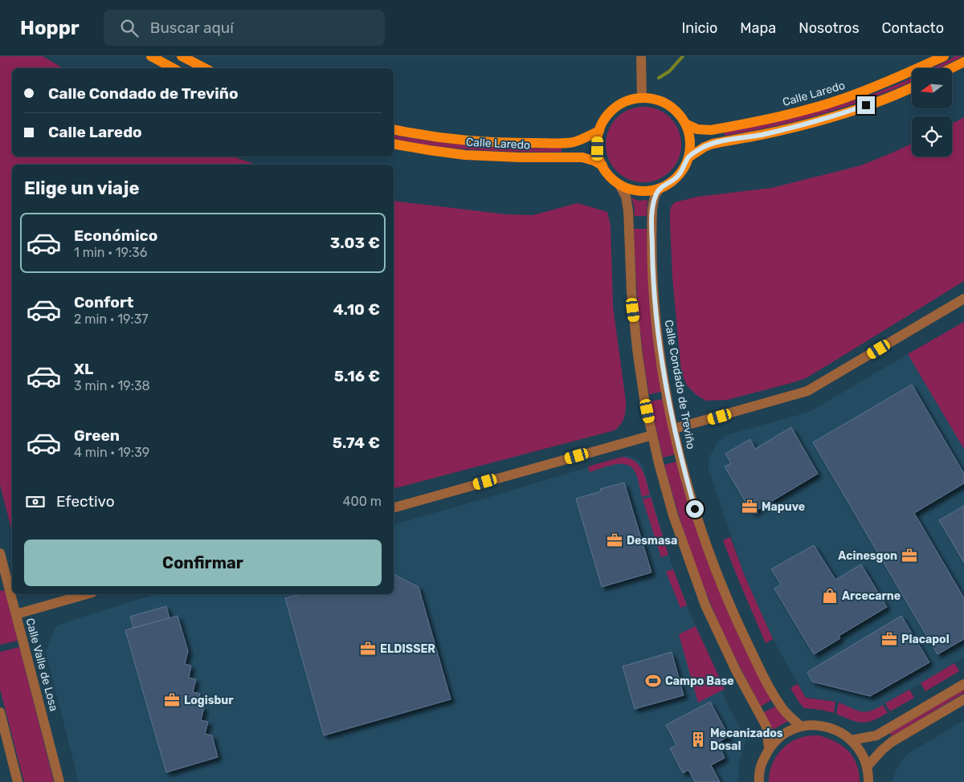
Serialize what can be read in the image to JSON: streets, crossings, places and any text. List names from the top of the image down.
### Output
{
  "streets": {
    "main road": ["Calle Laredo"],
    "street": ["Calle Condado de Treviño", "Calle Valle de Losa"]
  },
  "crossings": [
    ["Calle Laredo", "Calle Condado de Treviño"]
  ],
  "places": {
    "office": [
      "Mapuve",
      "Desmasa",
      "Acinesgon",
      "Placapol",
      "ELDISSER",
      "Logisbur"
    ],
    "shop": ["Arcecarne"],
    "sports": ["Campo Base"],
    "building": ["Mecanizados Dosal"]
  },
  "north": "left",
  "page": {
    "header": "Hoppr",
    "search": "Buscar aquí",
    "nav": [
      "Inicio",
      "Mapa",
      "Nosotros",
      "Contacto"
    ],
    "banner": ["Calle Condado de Treviño", "Calle Laredo"],
    "heading": "Elige un viaje",
    "list": [
      {
        "name": "Económico",
        "note": "1 min · 19:36",
        "value": "3.03 €"
      },
      {
        "name": "Confort",
        "note": "2 min · 19:37",
        "value": "4.10 €"
      },
      {
        "name": "XL",
        "note": "3 min · 19:38",
        "value": "5.16 €"
      },
      {
        "name": "Green",
        "note": "4 min · 19:39",
        "value": "5.74 €"
      }
    ],
    "pay": ["Efectivo", "400 m"],
    "buttons": "Confirmar"
  }
}
